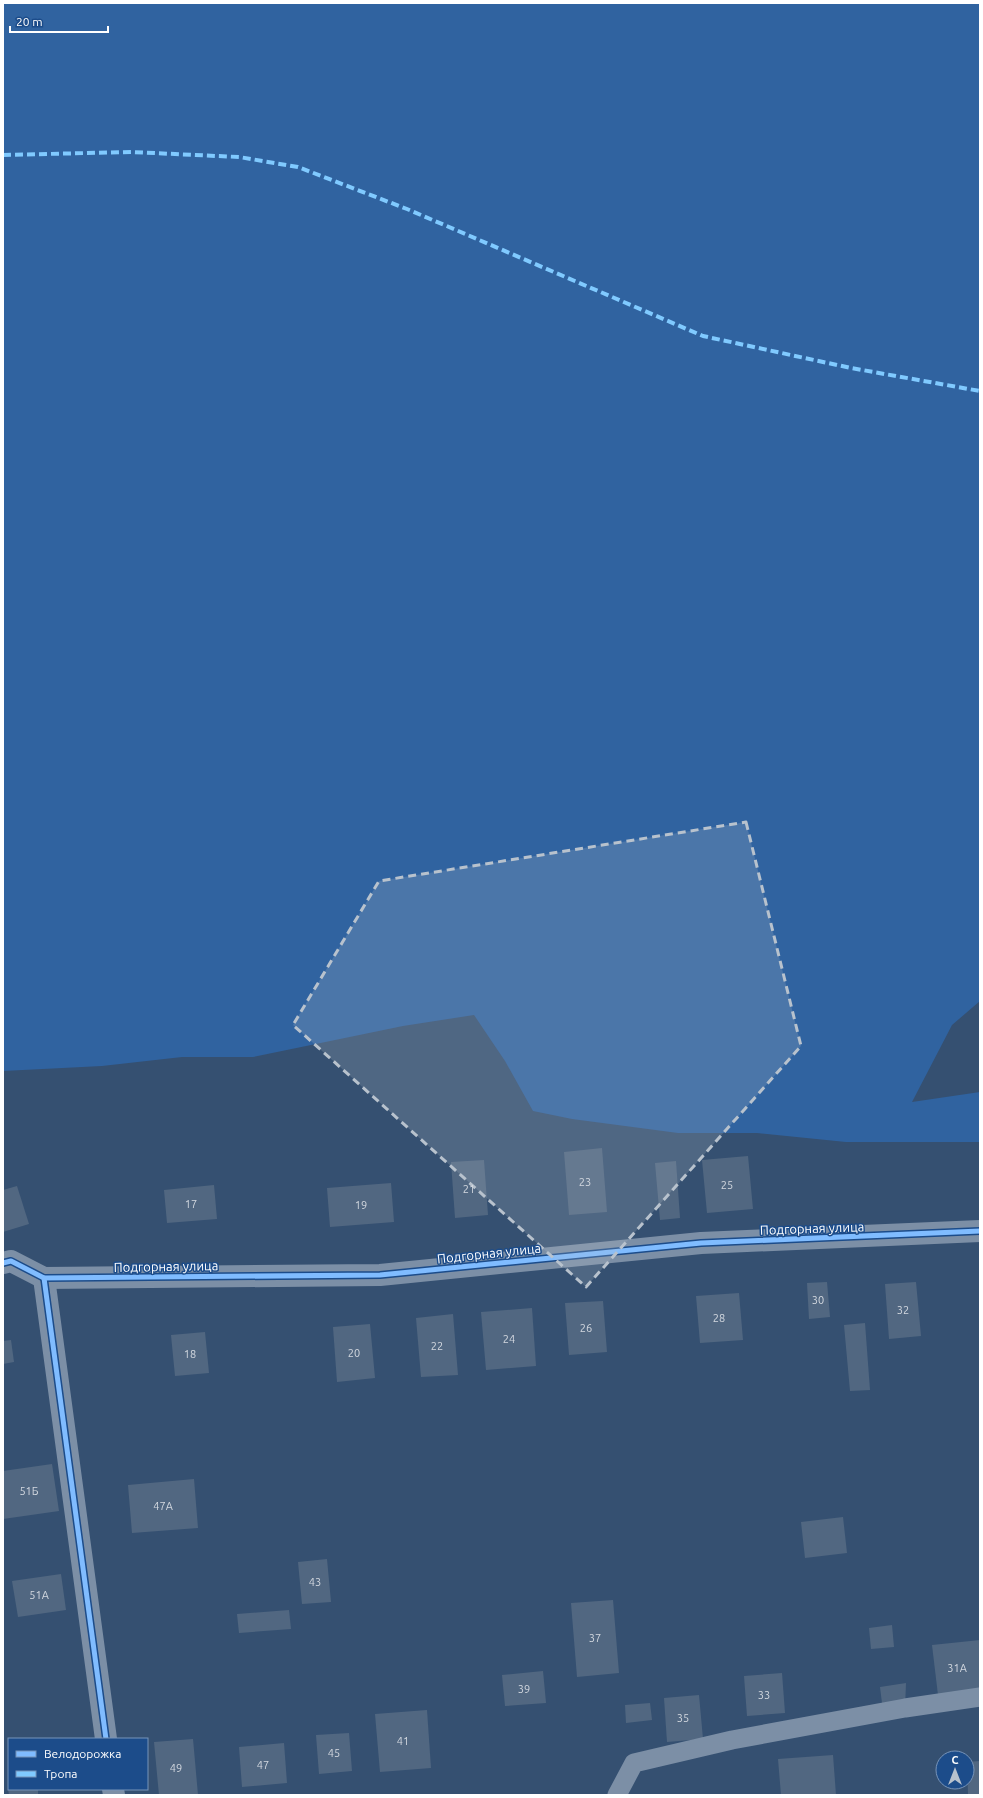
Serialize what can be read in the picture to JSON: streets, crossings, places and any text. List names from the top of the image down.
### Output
{
  "streets": {
    "street": ["Подгорная улица"]
  },
  "house_numbers": [
    "23",
    "25",
    "21",
    "17",
    "19",
    "30",
    "32",
    "28",
    "26",
    "24",
    "22",
    "20",
    "18",
    "51Б",
    "47А",
    "43",
    "51А",
    "37",
    "31А",
    "39",
    "33",
    "35",
    "41",
    "45",
    "47",
    "49"
  ],
  "legend": ["Велодорожка", "Тропа"],
  "scale_bar": "20 m",
  "north": "top"
}
